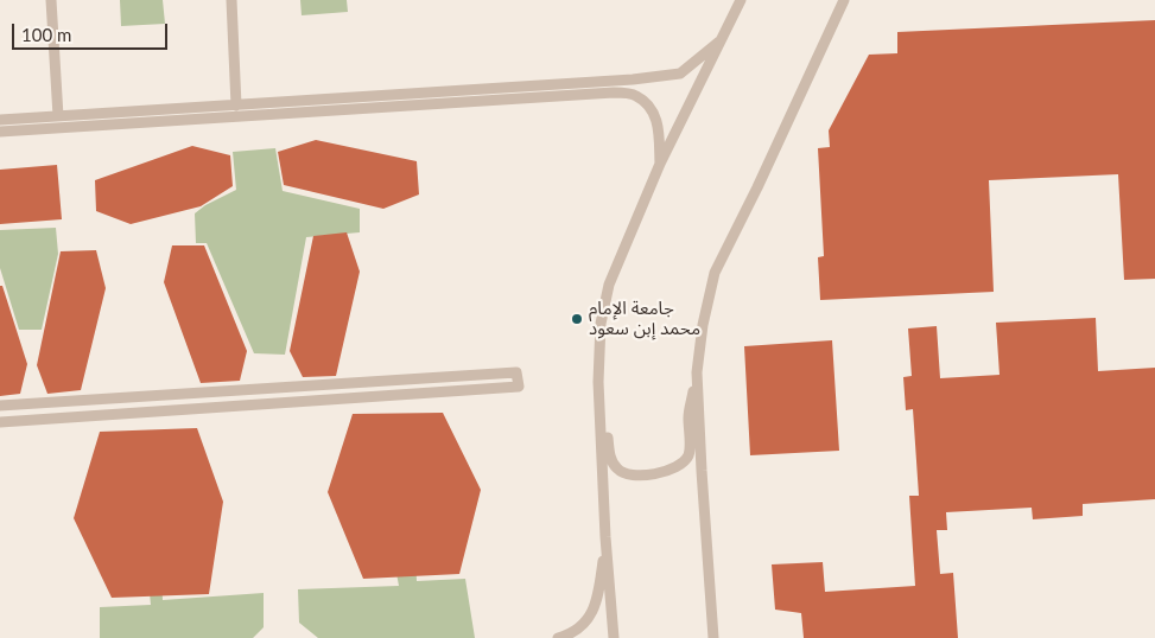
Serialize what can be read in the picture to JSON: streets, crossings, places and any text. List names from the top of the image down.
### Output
{
  "places": ["جامعة الإمام محمد إبن سعود"],
  "scale_bar": "100 m"
}
